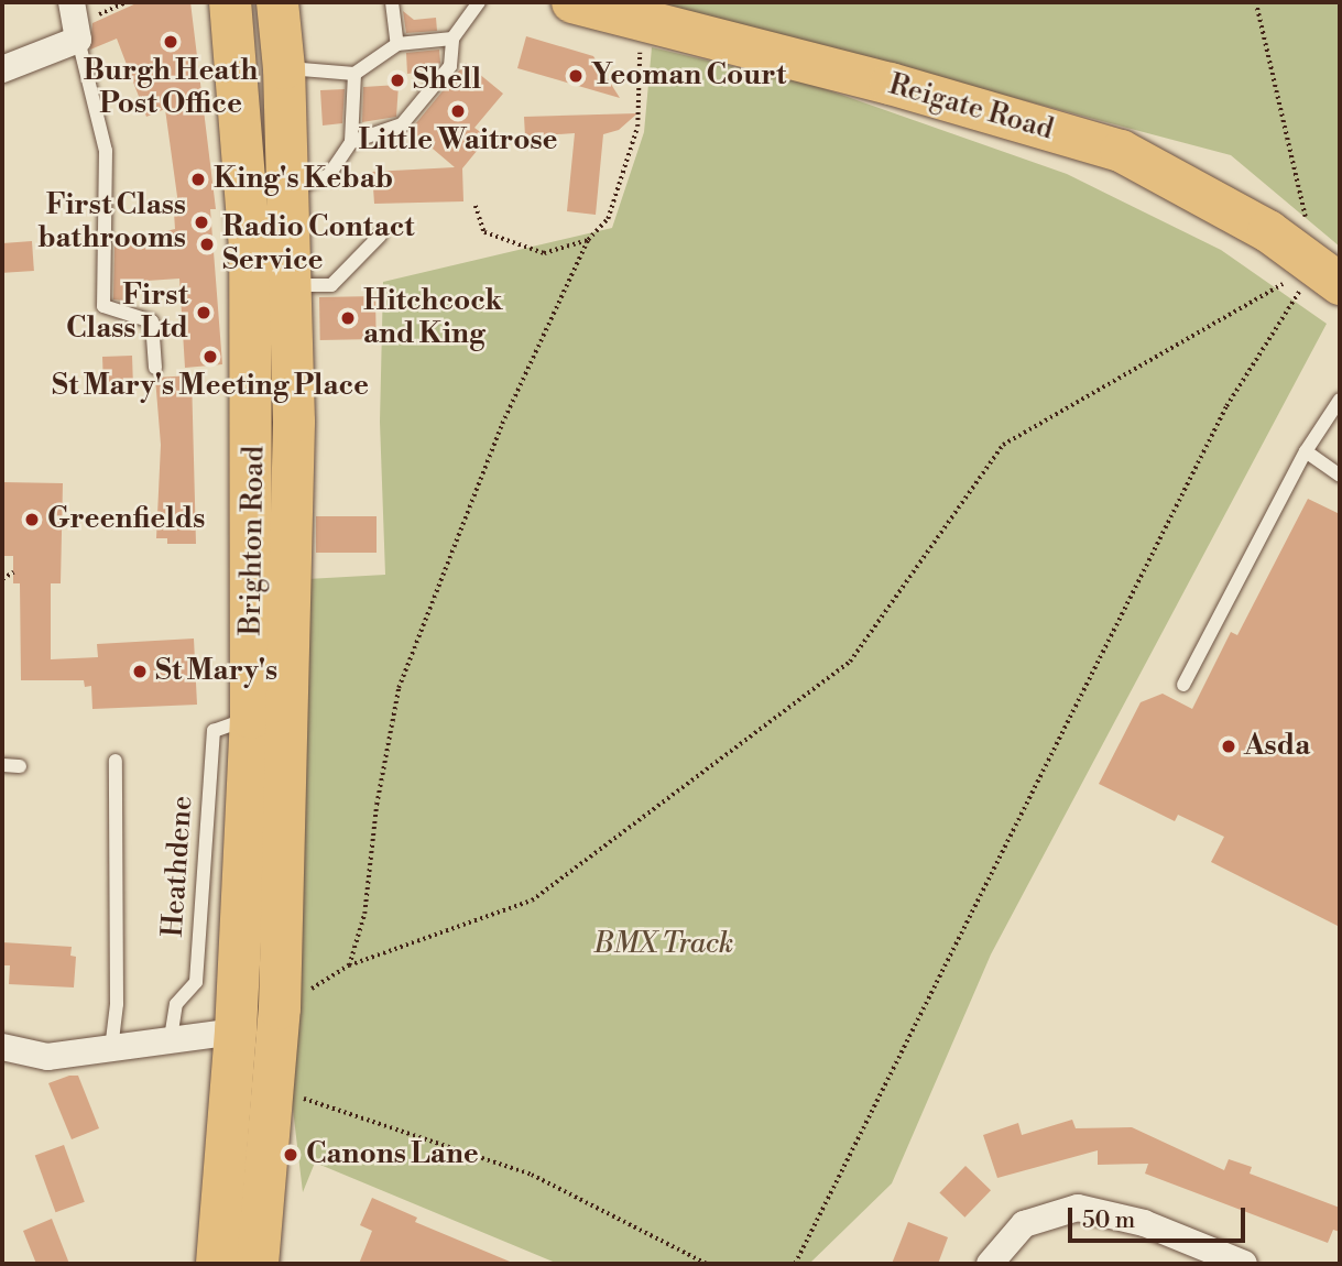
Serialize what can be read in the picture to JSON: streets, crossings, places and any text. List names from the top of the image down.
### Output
{
  "streets": {
    "highway": ["Reigate Road", "Brighton Road"],
    "lane": ["Heathdene"]
  },
  "crossings": [
    ["Brighton Road", "Heathdene"]
  ],
  "parks": ["BMX Track"],
  "places": [
    "Burgh Heath Post Office",
    "Yeoman Court",
    "Shell",
    "Little Waitrose",
    "King's Kebab",
    "First Class bathrooms",
    "Radio Contact Service",
    "First Class Ltd",
    "Hitchcock and King",
    "St Mary's Meeting Place",
    "Greenfields",
    "St Mary's",
    "Asda",
    "Canons Lane"
  ],
  "scale_bar": "50 m"
}
